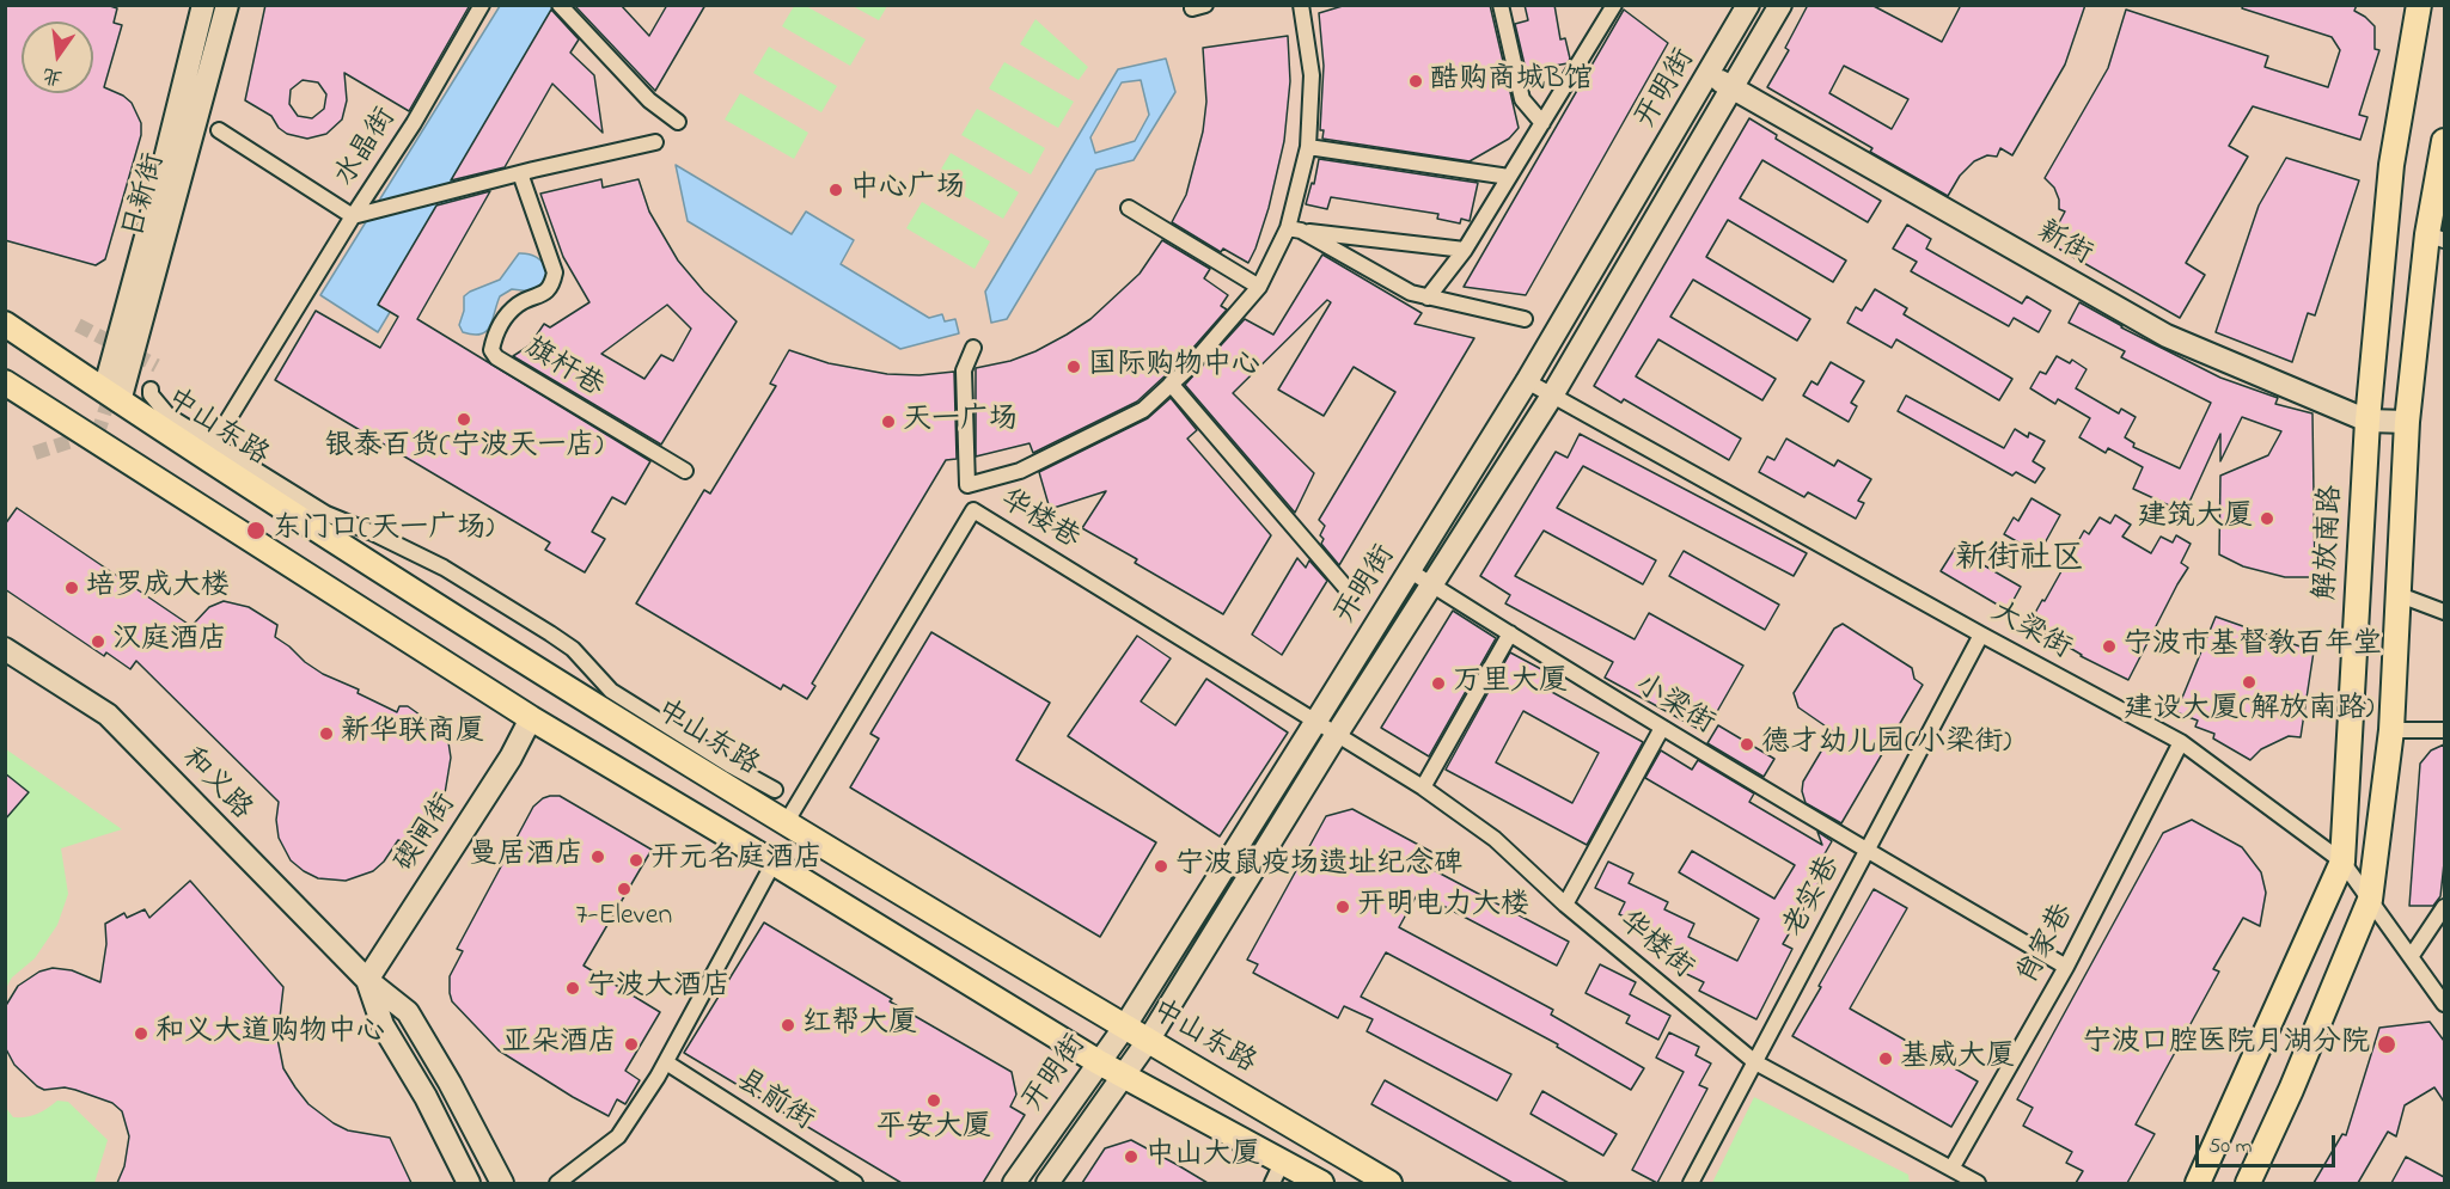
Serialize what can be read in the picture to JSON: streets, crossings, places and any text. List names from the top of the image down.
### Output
{
  "streets": {
    "main road": ["中山东路", "解放南路"],
    "street": [
      "开明街",
      "水晶街",
      "日新街",
      "新街",
      "旗杆巷",
      "华楼巷",
      "大梁街",
      "小梁街",
      "和义路",
      "碶闸街",
      "老实巷",
      "肖家巷",
      "华楼街",
      "县前街"
    ]
  },
  "crossings": [
    ["开明街", "新街"],
    ["开明街", "中山东路"],
    ["开明街", "华楼巷"],
    ["开明街", "大梁街"],
    ["开明街", "小梁街"],
    ["开明街", "华楼街"],
    ["日新街", "中山东路"],
    ["新街", "解放南路"],
    ["中山东路", "华楼巷"],
    ["华楼巷", "华楼街"],
    ["解放南路", "大梁街"],
    ["大梁街", "老实巷"],
    ["大梁街", "肖家巷"],
    ["小梁街", "老实巷"],
    ["小梁街", "肖家巷"],
    ["和义路", "碶闸街"],
    ["老实巷", "华楼街"],
    ["肖家巷", "华楼街"]
  ],
  "districts": ["新街社区"],
  "places": [
    "酷购商城B馆",
    "中心广场",
    "国际购物中心",
    "银泰百货(宁波天一店)",
    "天一广场",
    "建筑大厦",
    "东门口(天一广场)",
    "培罗成大楼",
    "汉庭酒店",
    "宁波市基督教百年堂",
    "建设大厦(解放南路)",
    "万里大厦",
    "新华联商厦",
    "德才幼儿园(小梁街)",
    "曼居酒店",
    "开元名庭酒店",
    "宁波鼠疫场遗址纪念碑",
    "7-Eleven",
    "开明电力大楼",
    "宁波大酒店",
    "红帮大厦",
    "和义大道购物中心",
    "亚朵酒店",
    "宁波口腔医院月湖分院",
    "基威大厦",
    "平安大厦",
    "中山大厦"
  ],
  "scale_bar": "50 m",
  "north": "bottom"
}
